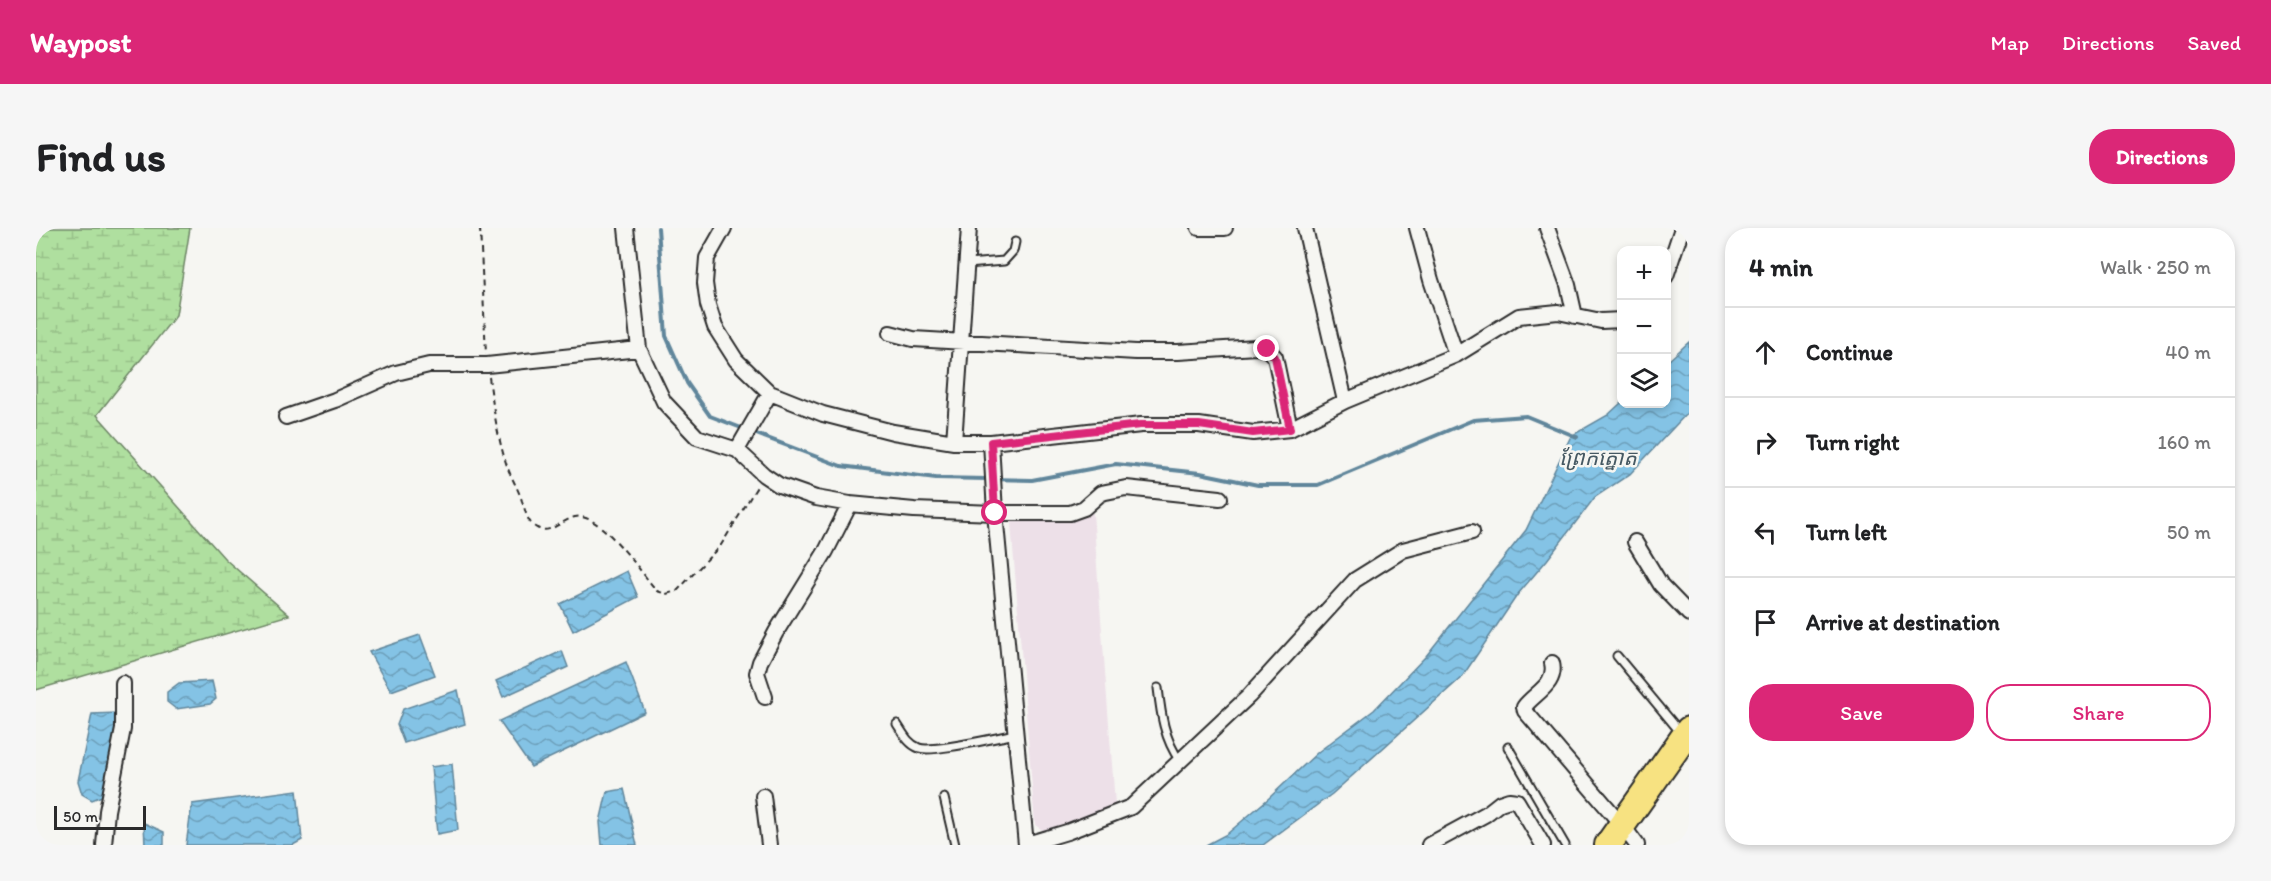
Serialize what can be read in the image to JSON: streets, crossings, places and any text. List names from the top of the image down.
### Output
{
  "water": ["ព្រែកត្នោត"],
  "scale_bar": "50 m",
  "page": {
    "header": "Waypost",
    "nav": ["Map", "Directions", "Saved"],
    "buttons": [
      "Directions",
      ["Save", "Share"]
    ],
    "title": "Find us",
    "heading": ["4 min", "Walk · 250 m"],
    "map_buttons": ["+", "−"],
    "list": [
      ["Continue", "40 m"],
      ["Turn right", "160 m"],
      ["Turn left", "50 m"],
      "Arrive at destination"
    ],
    "scale": "50 m"
  }
}
